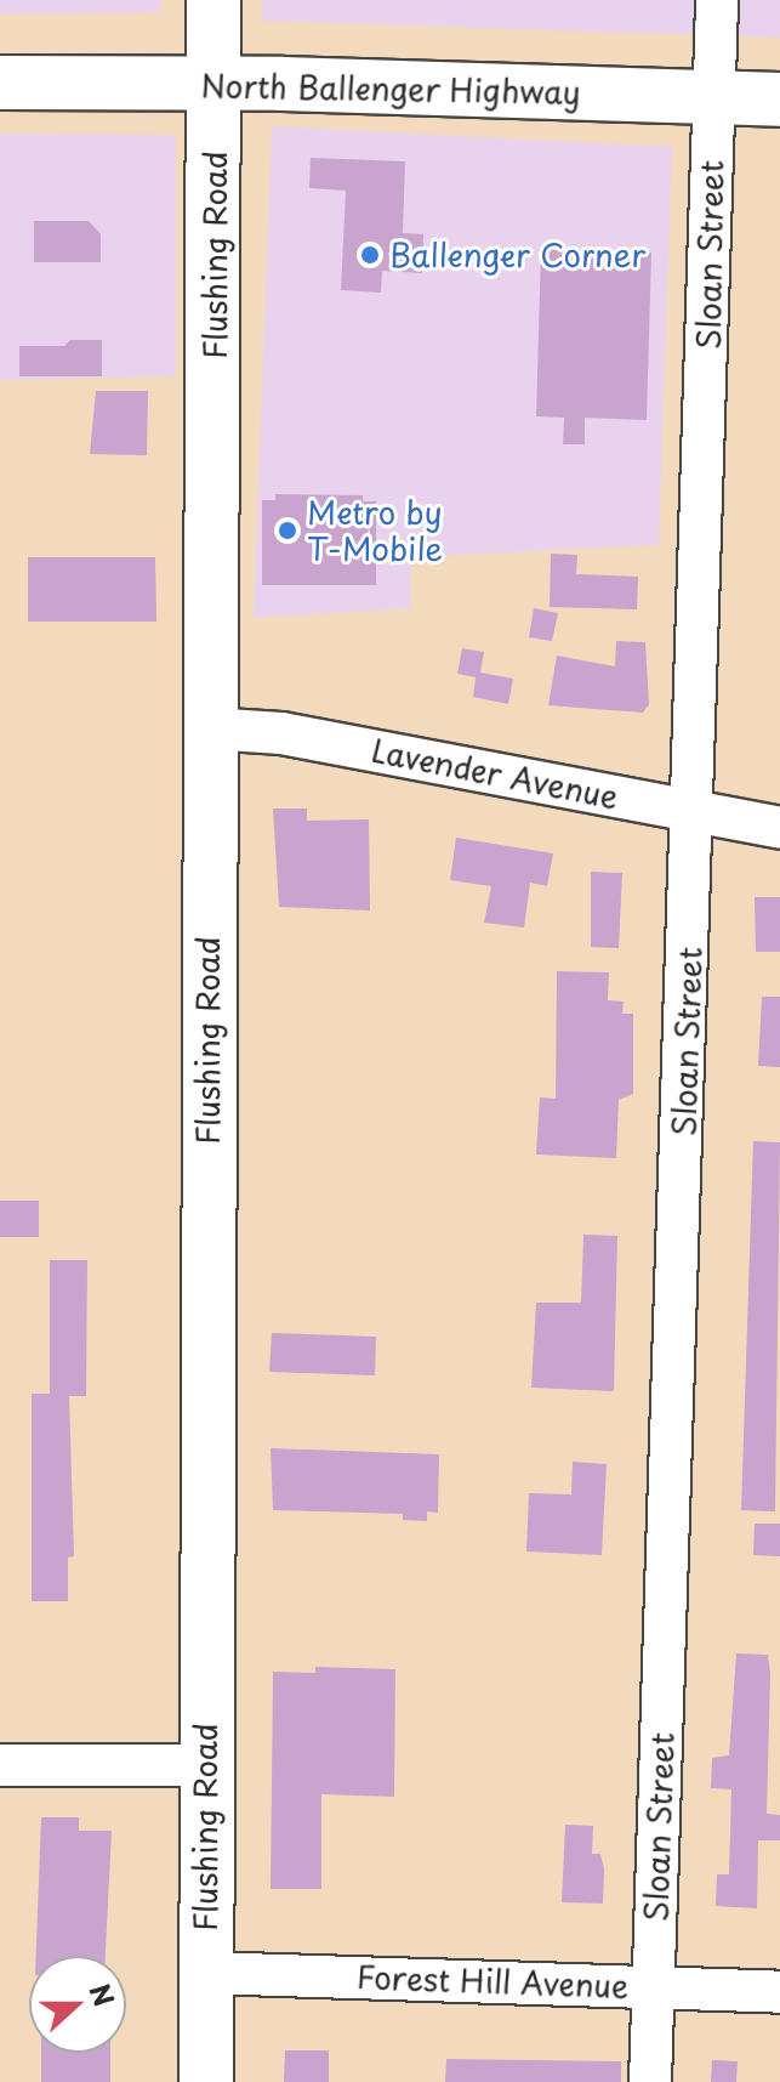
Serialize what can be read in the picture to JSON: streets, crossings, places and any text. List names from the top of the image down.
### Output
{
  "streets": {
    "main road": ["North Ballenger Highway", "Flushing Road"],
    "street": ["Sloan Street", "Lavender Avenue", "Forest Hill Avenue"]
  },
  "crossings": [
    ["North Ballenger Highway", "Flushing Road"],
    ["North Ballenger Highway", "Sloan Street"],
    ["Flushing Road", "Lavender Avenue"],
    ["Flushing Road", "Forest Hill Avenue"],
    ["Sloan Street", "Lavender Avenue"],
    ["Sloan Street", "Forest Hill Avenue"]
  ],
  "places": ["Ballenger Corner", "Metro by T-Mobile"],
  "north": "right"
}
